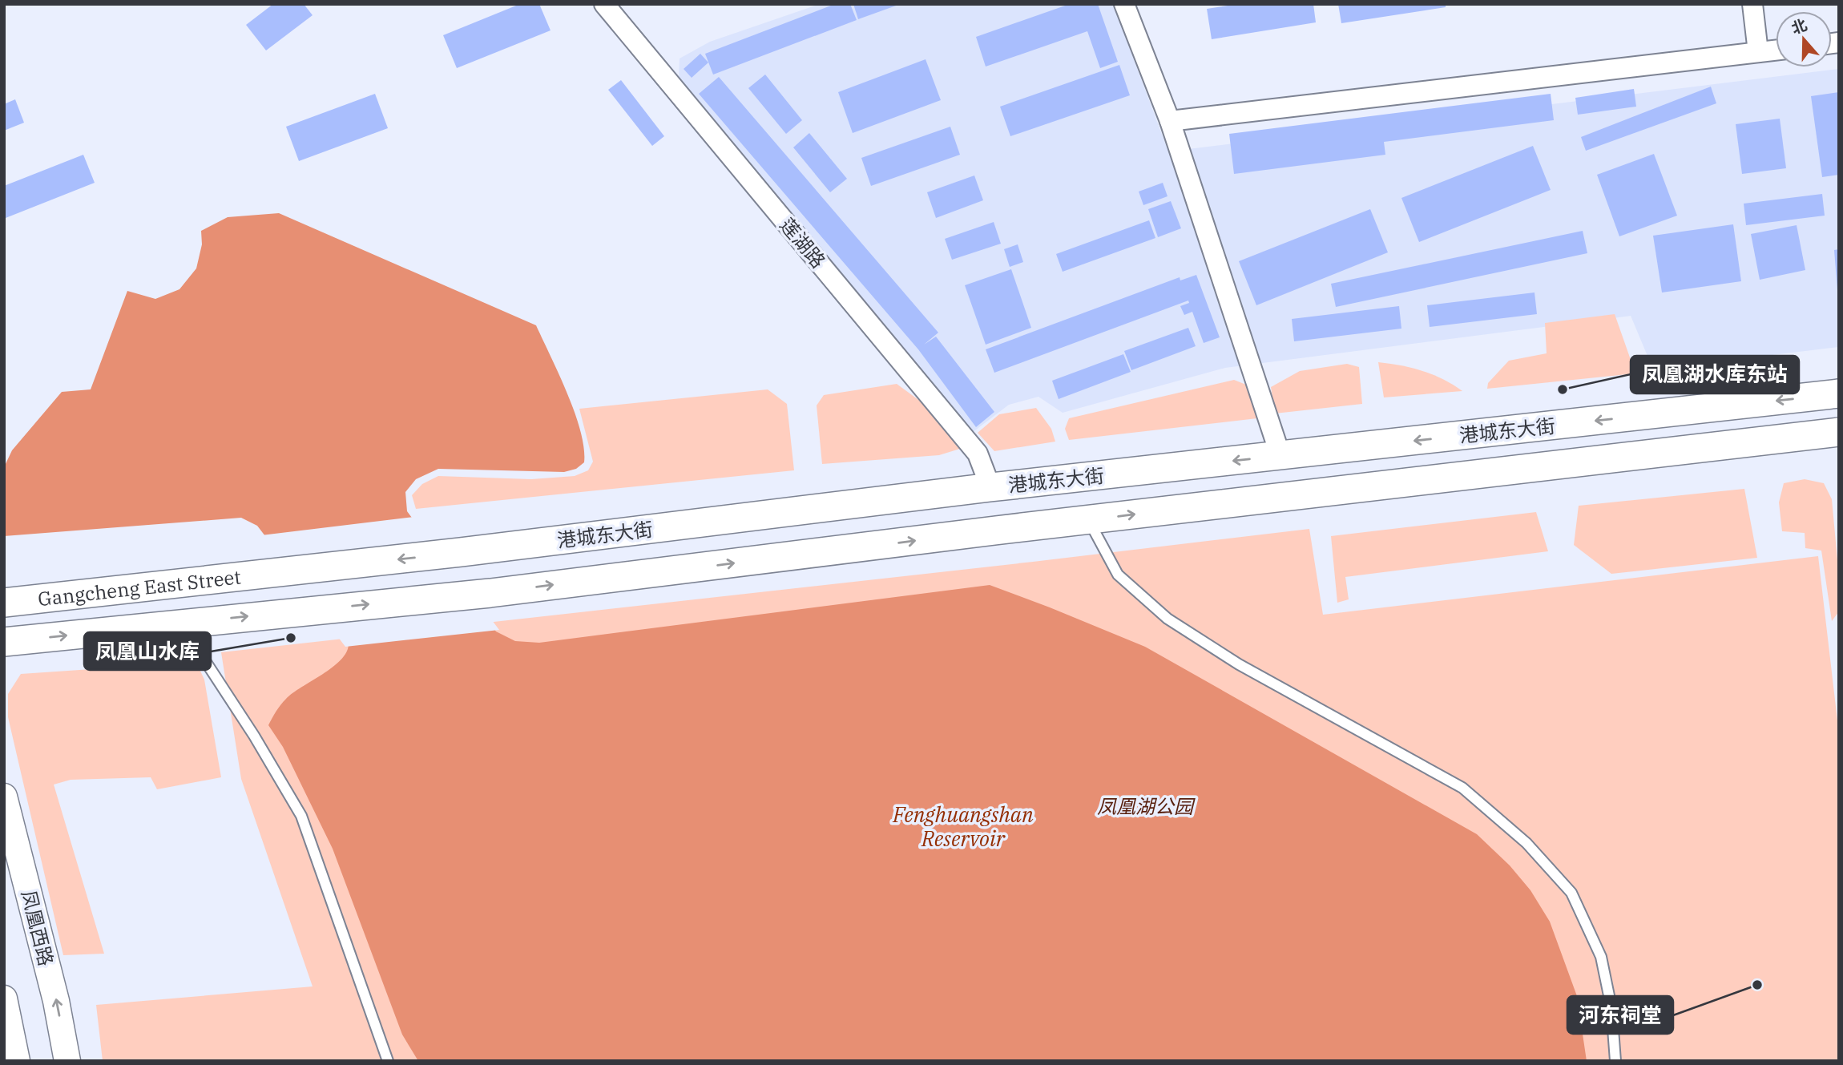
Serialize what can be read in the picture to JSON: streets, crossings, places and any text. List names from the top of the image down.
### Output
{
  "streets": {
    "main road": ["港城东大街", "Gangcheng East Street"],
    "street": ["莲湖路", "凤凰西路"]
  },
  "crossings": [
    ["莲湖路", "港城东大街"],
    ["港城东大街", "Gangcheng East Street"]
  ],
  "one_way": ["凤凰西路"],
  "water": ["Fenghuangshan Reservoir"],
  "parks": ["凤凰湖公园"],
  "places": ["凤凰湖水库东站", "凤凰山水库", "河东祠堂"],
  "north": "top"
}
